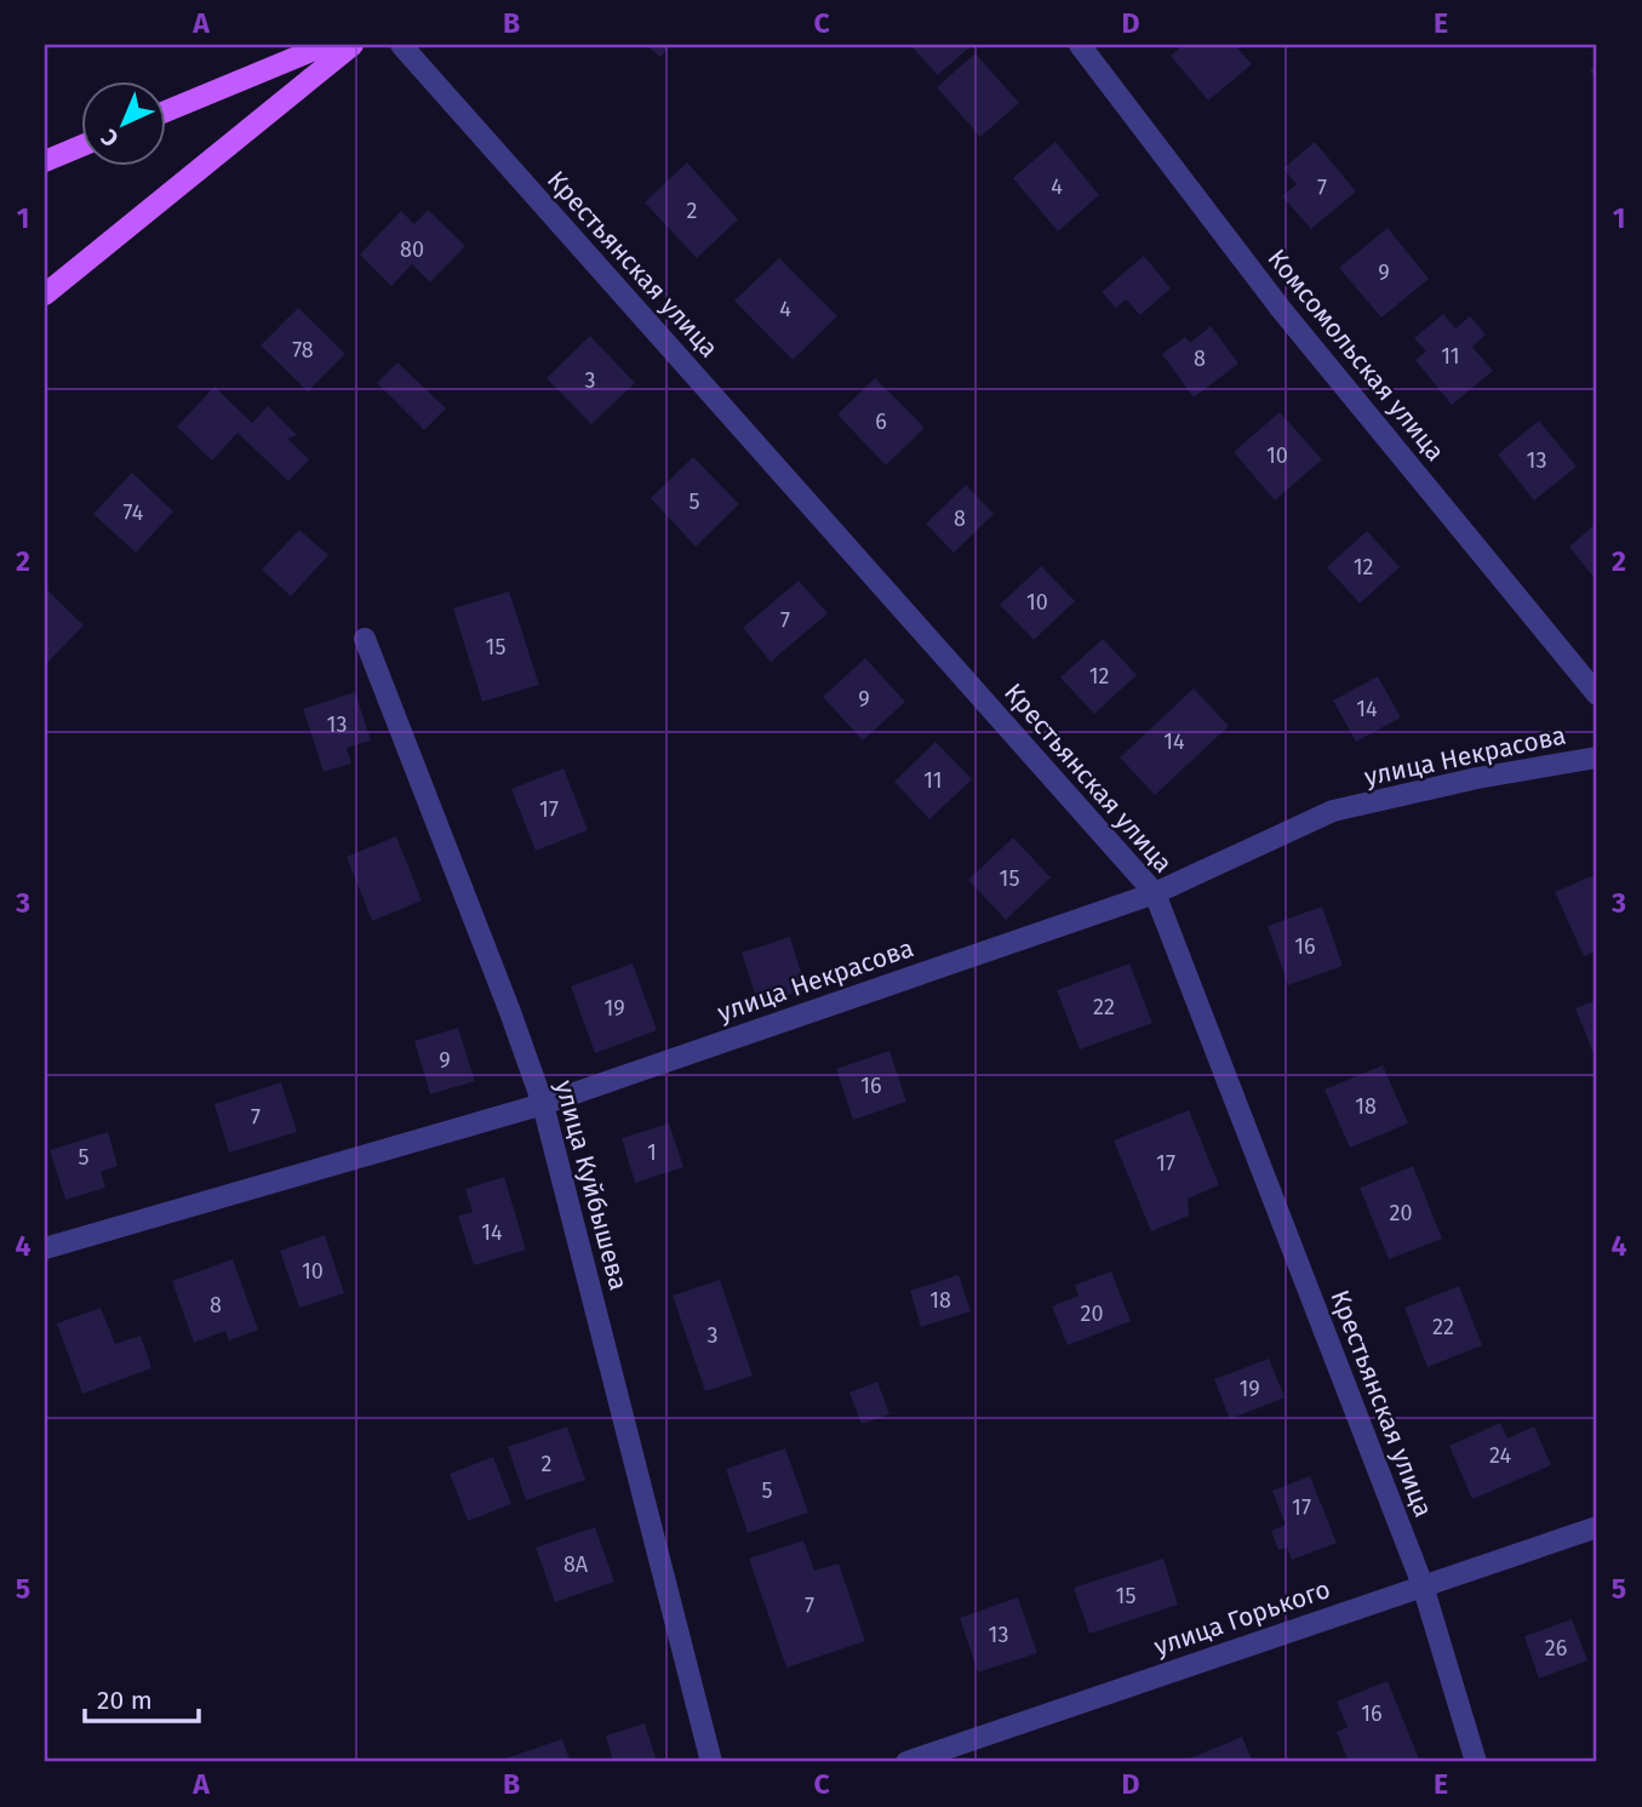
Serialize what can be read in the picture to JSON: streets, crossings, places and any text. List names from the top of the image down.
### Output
{
  "streets": {
    "street": [
      "Крестьянская улица",
      "Комсомольская улица",
      "улица Некрасова",
      "улица Куйбышева",
      "улица Горького"
    ]
  },
  "crossings": [
    ["Крестьянская улица", "улица Некрасова"],
    ["Крестьянская улица", "улица Горького"],
    ["улица Некрасова", "улица Куйбышева"]
  ],
  "house_numbers": [
    "4",
    "7",
    "2",
    "80",
    "9",
    "4",
    "78",
    "11",
    "8",
    "3",
    "6",
    "10",
    "13",
    "5",
    "74",
    "8",
    "12",
    "10",
    "7",
    "15",
    "12",
    "9",
    "14",
    "13",
    "14",
    "11",
    "17",
    "15",
    "16",
    "22",
    "19",
    "9",
    "16",
    "18",
    "7",
    "1",
    "5",
    "17",
    "20",
    "14",
    "10",
    "18",
    "8",
    "20",
    "22",
    "3",
    "19",
    "24",
    "2",
    "5",
    "17",
    "8А",
    "15",
    "7",
    "13",
    "26",
    "16"
  ],
  "scale_bar": "20 m",
  "north": "bottom left",
  "grid": {
    "columns": [
      "A",
      "B",
      "C",
      "D",
      "E"
    ],
    "rows": [
      "1",
      "2",
      "3",
      "4",
      "5"
    ]
  }
}
